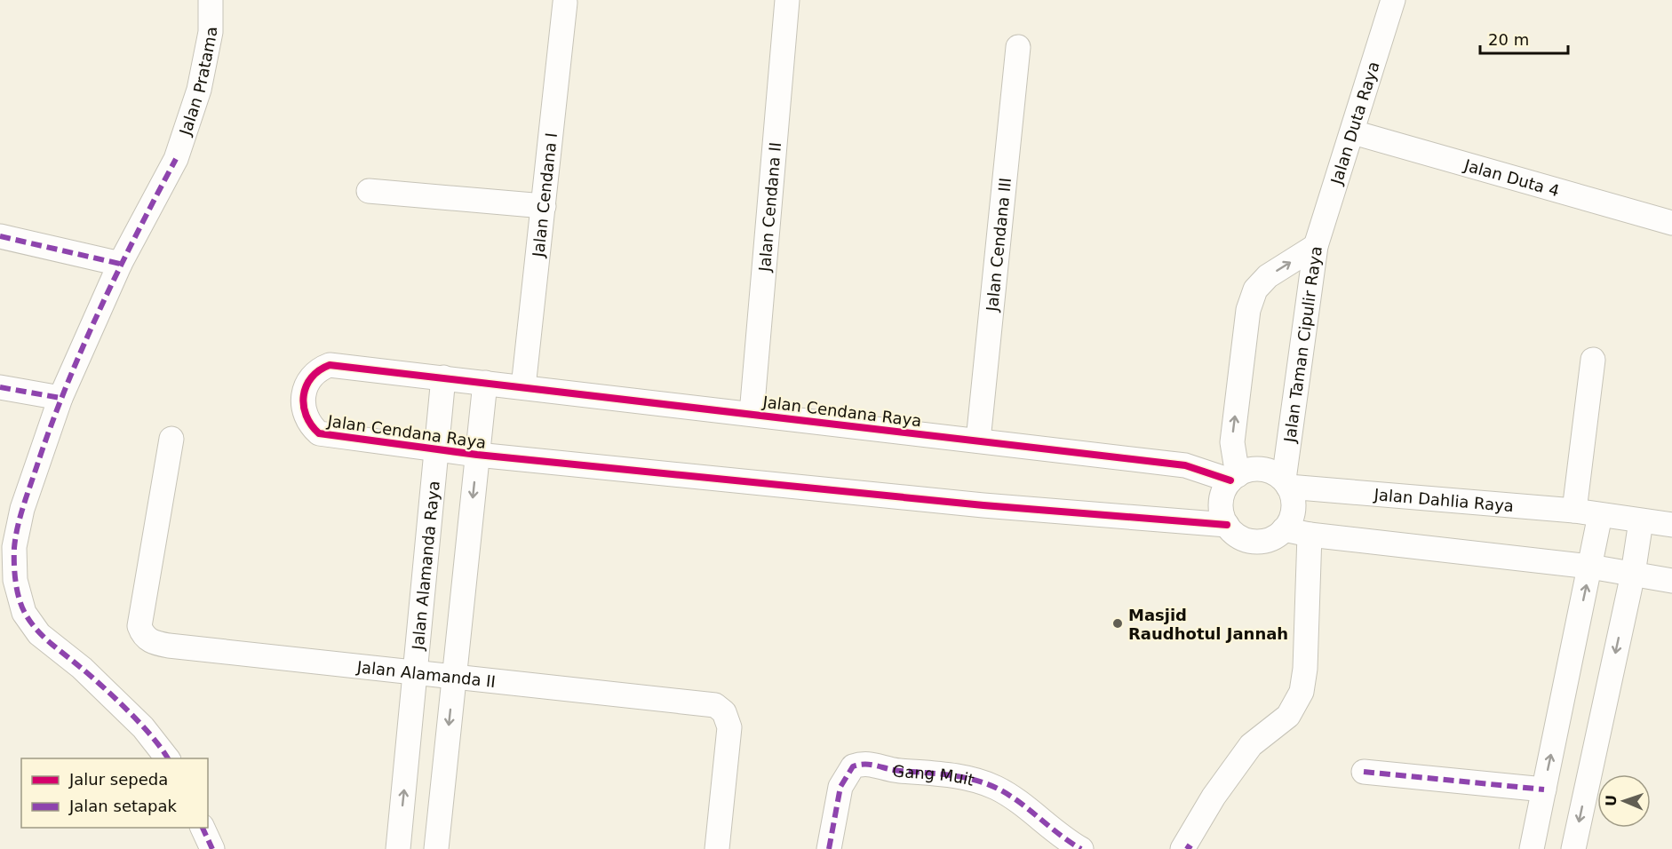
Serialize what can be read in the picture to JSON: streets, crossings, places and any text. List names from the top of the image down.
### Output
{
  "streets": {
    "street": [
      "Jalan Pratama",
      "Jalan Duta Raya",
      "Jalan Duta 4",
      "Jalan Cendana I",
      "Jalan Cendana II",
      "Jalan Cendana III",
      "Jalan Taman Cipulir Raya",
      "Jalan Cendana Raya",
      "Jalan Dahlia Raya",
      "Jalan Alamanda Raya",
      "Jalan Alamanda II",
      "Gang Muit"
    ]
  },
  "crossings": [
    ["Jalan Duta Raya", "Jalan Duta 4"],
    ["Jalan Duta Raya", "Jalan Taman Cipulir Raya"],
    ["Jalan Cendana I", "Jalan Cendana Raya"],
    ["Jalan Cendana II", "Jalan Cendana Raya"],
    ["Jalan Cendana III", "Jalan Cendana Raya"],
    ["Jalan Taman Cipulir Raya", "Jalan Cendana Raya"],
    ["Jalan Taman Cipulir Raya", "Jalan Dahlia Raya"],
    ["Jalan Cendana Raya", "Jalan Dahlia Raya"],
    ["Jalan Cendana Raya", "Jalan Alamanda Raya"],
    ["Jalan Alamanda Raya", "Jalan Alamanda II"]
  ],
  "places": ["Masjid Raudhotul Jannah"],
  "legend": ["Jalur sepeda", "Jalan setapak"],
  "scale_bar": "20 m",
  "north": "left"
}
